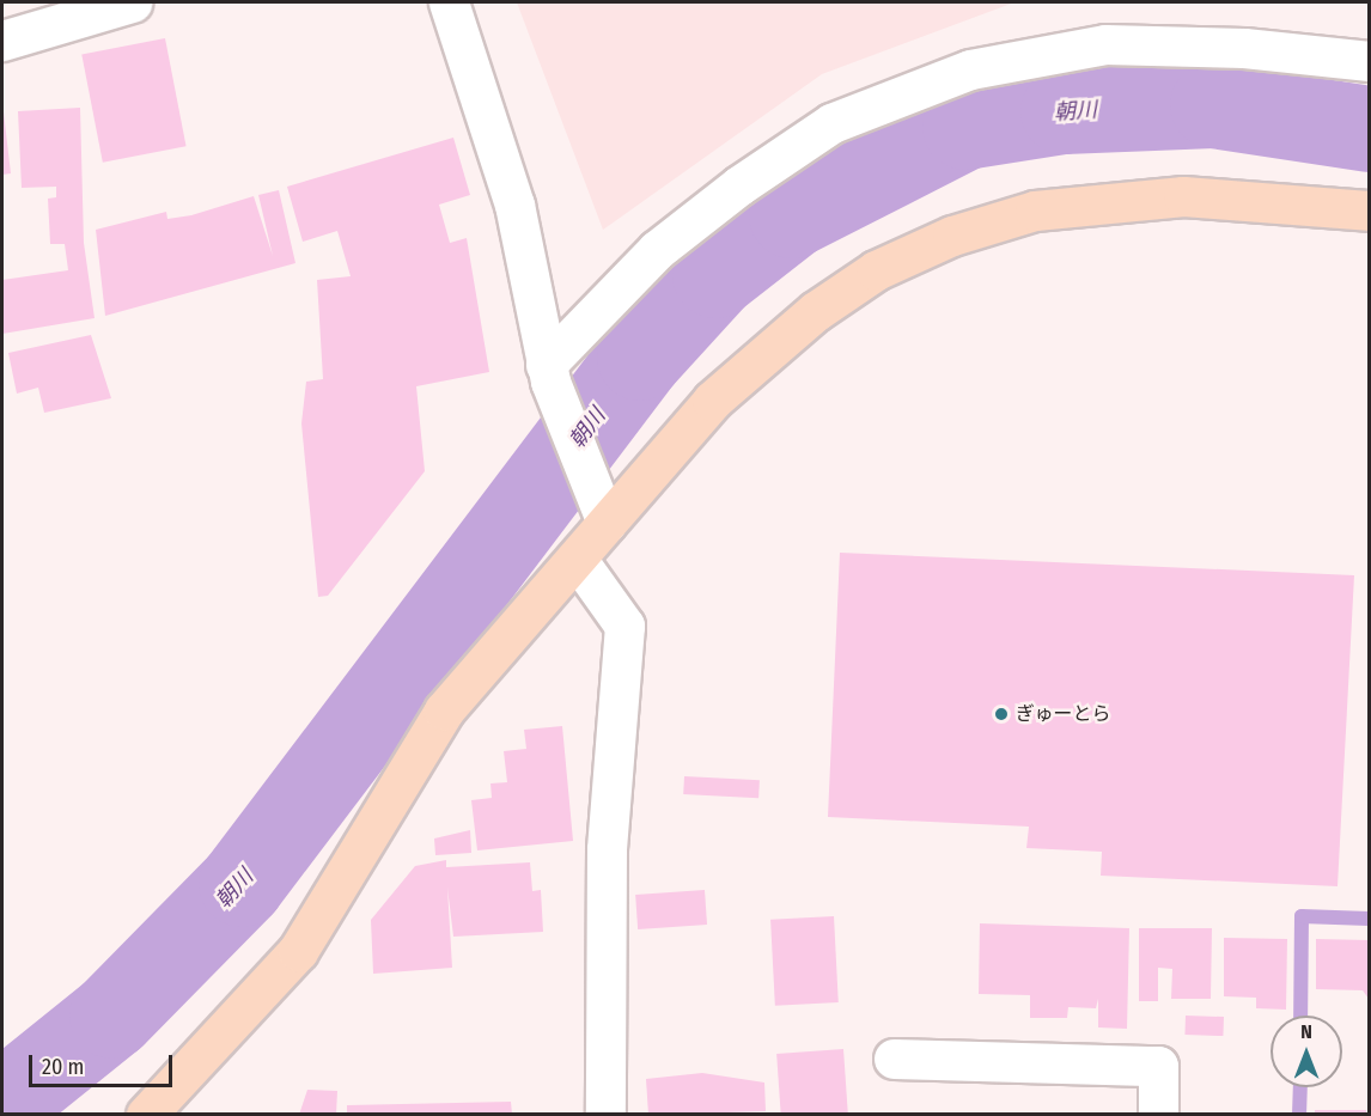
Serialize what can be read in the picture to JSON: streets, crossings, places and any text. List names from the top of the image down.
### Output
{
  "water": ["朝川"],
  "places": ["ぎゅーとら"],
  "scale_bar": "20 m",
  "north": "top"
}
